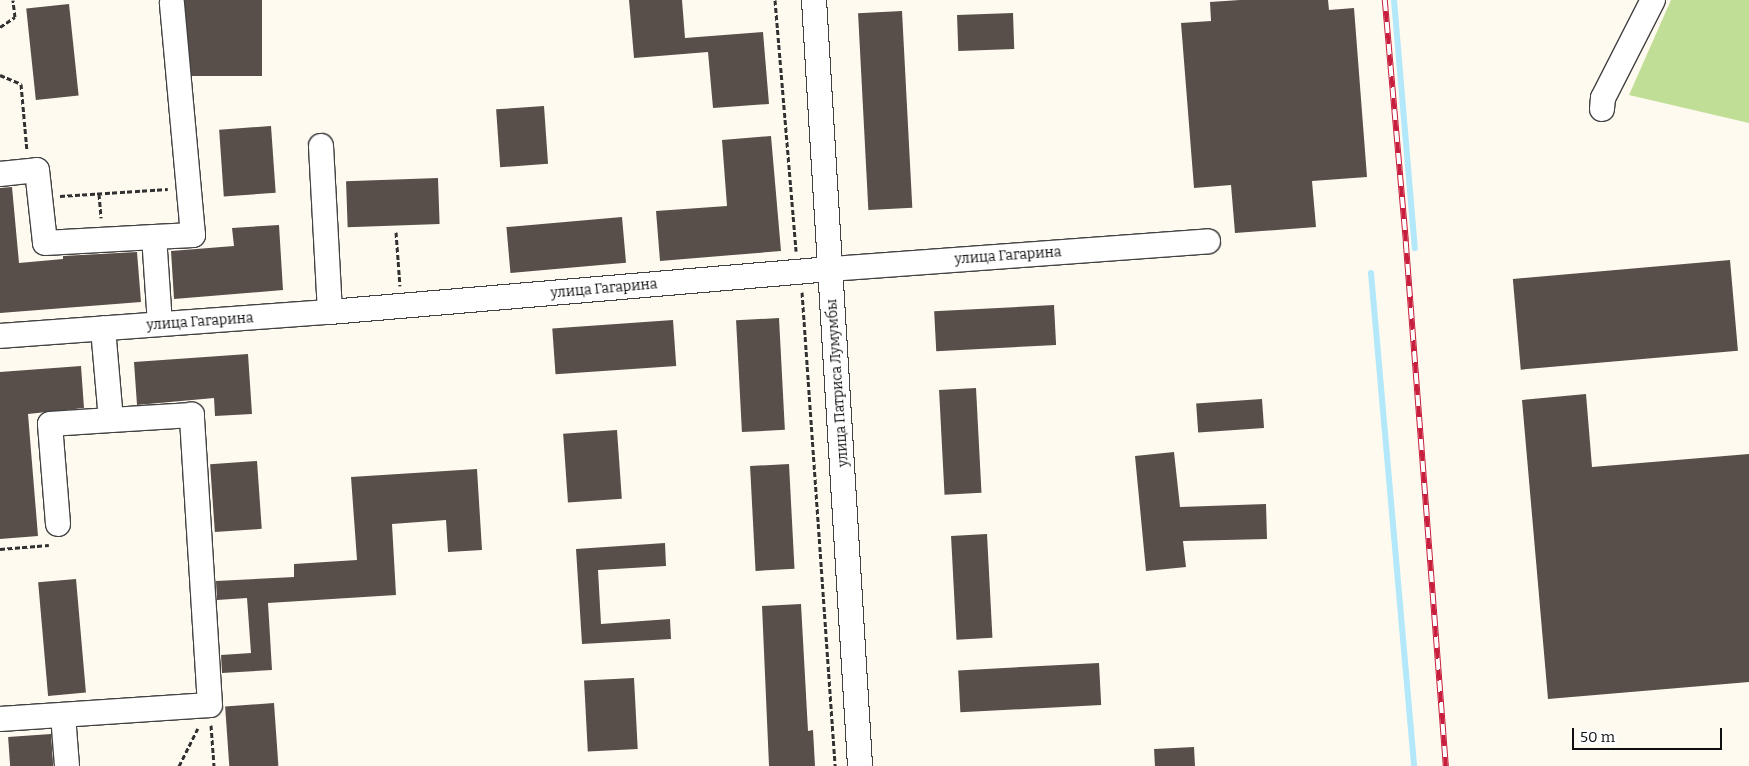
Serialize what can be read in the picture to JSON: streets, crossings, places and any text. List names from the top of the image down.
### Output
{
  "streets": {
    "street": ["улица Гагарина", "улица Патриса Лумумбы"]
  },
  "crossings": [
    ["улица Гагарина", "улица Патриса Лумумбы"]
  ],
  "scale_bar": "50 m"
}
